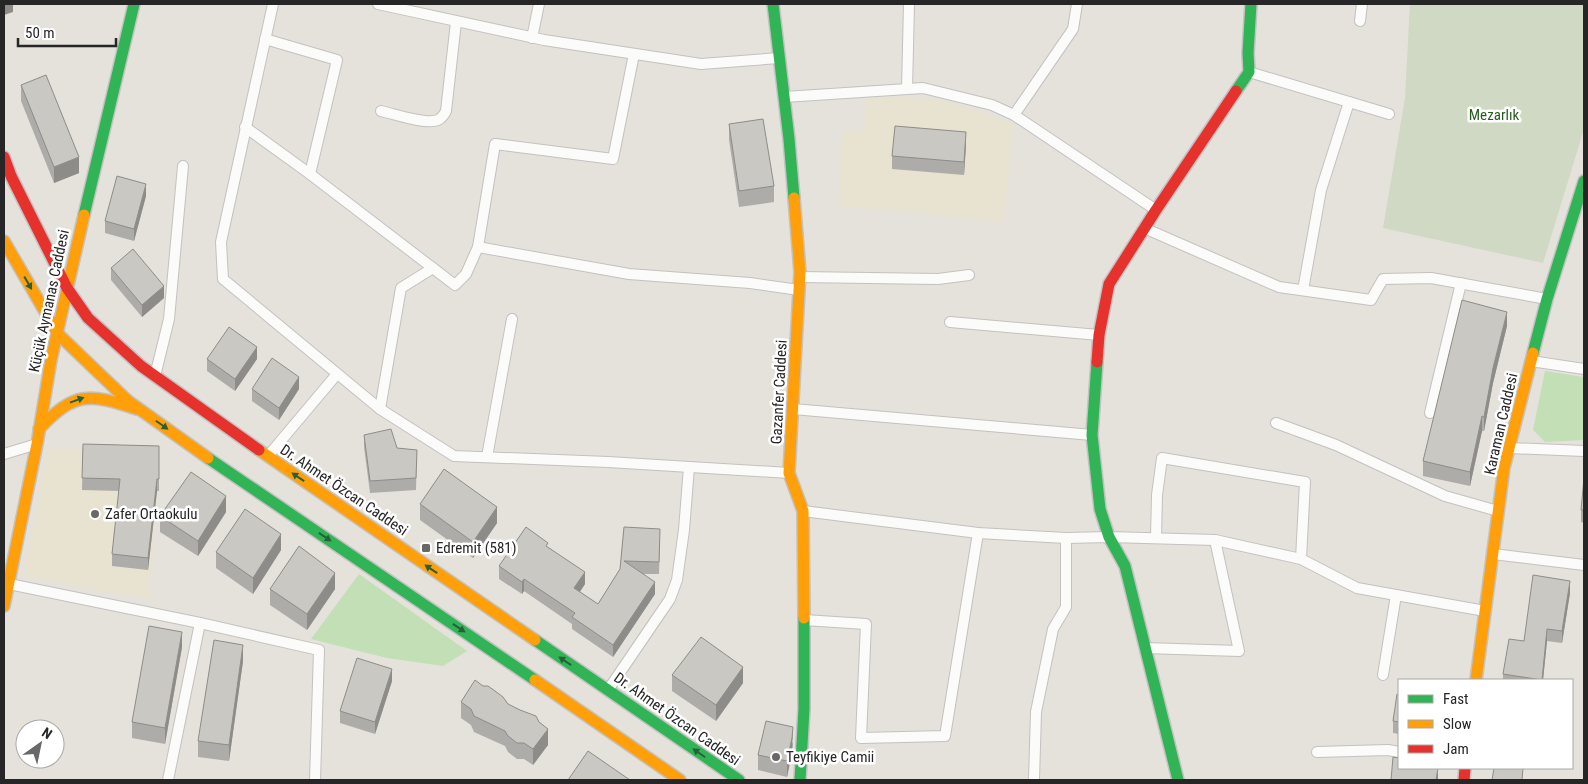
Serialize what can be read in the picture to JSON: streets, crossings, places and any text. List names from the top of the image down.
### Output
{
  "streets": {
    "main road": [
      "Küçük Aymanas Caddesi",
      "Gazanfer Caddesi",
      "Karaman Caddesi",
      "Dr. Ahmet Özcan Caddesi"
    ]
  },
  "crossings": [
    ["Küçük Aymanas Caddesi", "Dr. Ahmet Özcan Caddesi"]
  ],
  "parks": ["Mezarlık"],
  "places": {
    "other": ["Zafer Ortaokulu", "Teyfikiye Camii"],
    "transit": ["Edremit (581)"]
  },
  "legend": ["Fast", "Slow", "Jam"],
  "scale_bar": "50 m",
  "north": "top right"
}
